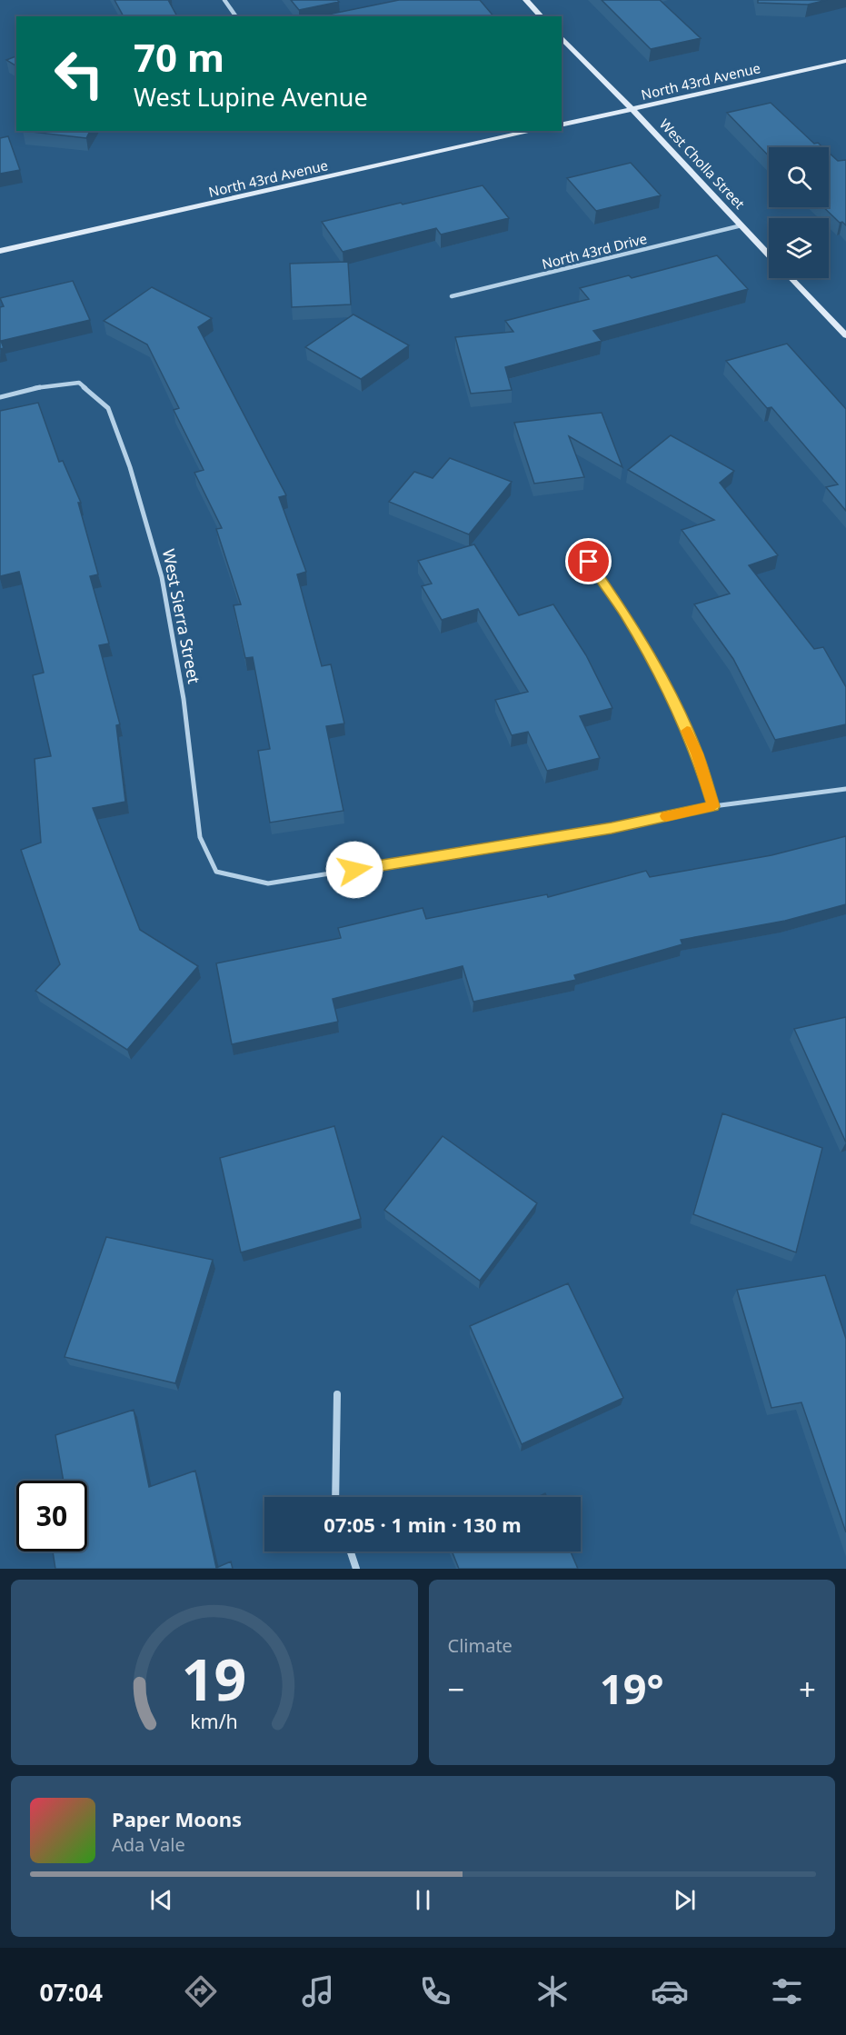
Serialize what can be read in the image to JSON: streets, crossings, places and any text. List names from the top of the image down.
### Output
{
  "streets": {
    "main road": ["North 43rd Avenue", "West Cholla Street"],
    "street": ["North 43rd Drive", "West Sierra Street"]
  },
  "crossings": [
    ["North 43rd Avenue", "West Cholla Street"],
    ["West Cholla Street", "North 43rd Drive"]
  ],
  "page": {
    "turn": ["70 m", "West Lupine Avenue"],
    "limit": "30",
    "trip": "07:05 · 1 min · 130 m",
    "tile": "Climate",
    "heat": ["−", "19°", "+"],
    "song": ["Paper Moons", "Ada Vale"],
    "tabs": "07:04",
    "gauge": ["19", "km/h"]
  }
}
